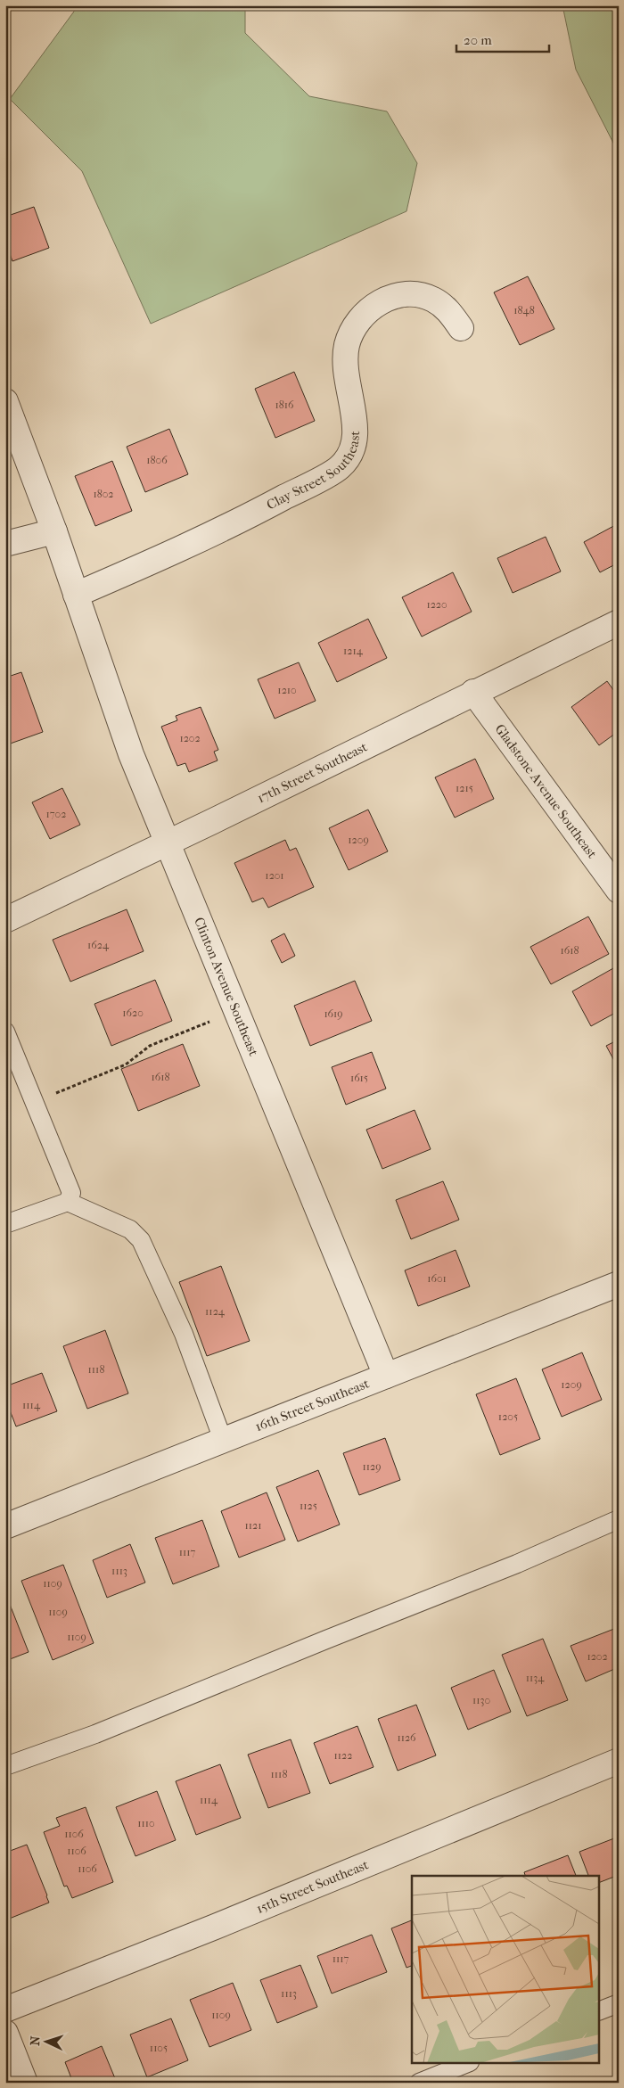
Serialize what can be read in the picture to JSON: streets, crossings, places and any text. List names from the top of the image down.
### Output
{
  "streets": {
    "street": [
      "Clay Street Southeast",
      "17th Street Southeast",
      "Gladstone Avenue Southeast",
      "Clinton Avenue Southeast",
      "16th Street Southeast",
      "15th Street Southeast"
    ]
  },
  "crossings": [
    ["Clay Street Southeast", "Clinton Avenue Southeast"],
    ["17th Street Southeast", "Gladstone Avenue Southeast"],
    ["17th Street Southeast", "Clinton Avenue Southeast"],
    ["Clinton Avenue Southeast", "16th Street Southeast"]
  ],
  "house_numbers": [
    "1848",
    "1816",
    "1806",
    "1802",
    "1220",
    "1214",
    "1210",
    "1202",
    "1215",
    "1702",
    "1209",
    "1201",
    "1624",
    "1618",
    "1620",
    "1619",
    "1618",
    "1615",
    "1601",
    "1124",
    "1118",
    "1209",
    "1114",
    "1205",
    "1129",
    "1125",
    "1121",
    "1117",
    "1113",
    "1109",
    "1109",
    "1109",
    "1202",
    "1134",
    "1130",
    "1126",
    "1122",
    "1118",
    "1114",
    "1110",
    "1106",
    "1106",
    "1106",
    "1117",
    "1113",
    "1109",
    "1105"
  ],
  "scale_bar": "20 m",
  "north": "left"
}
